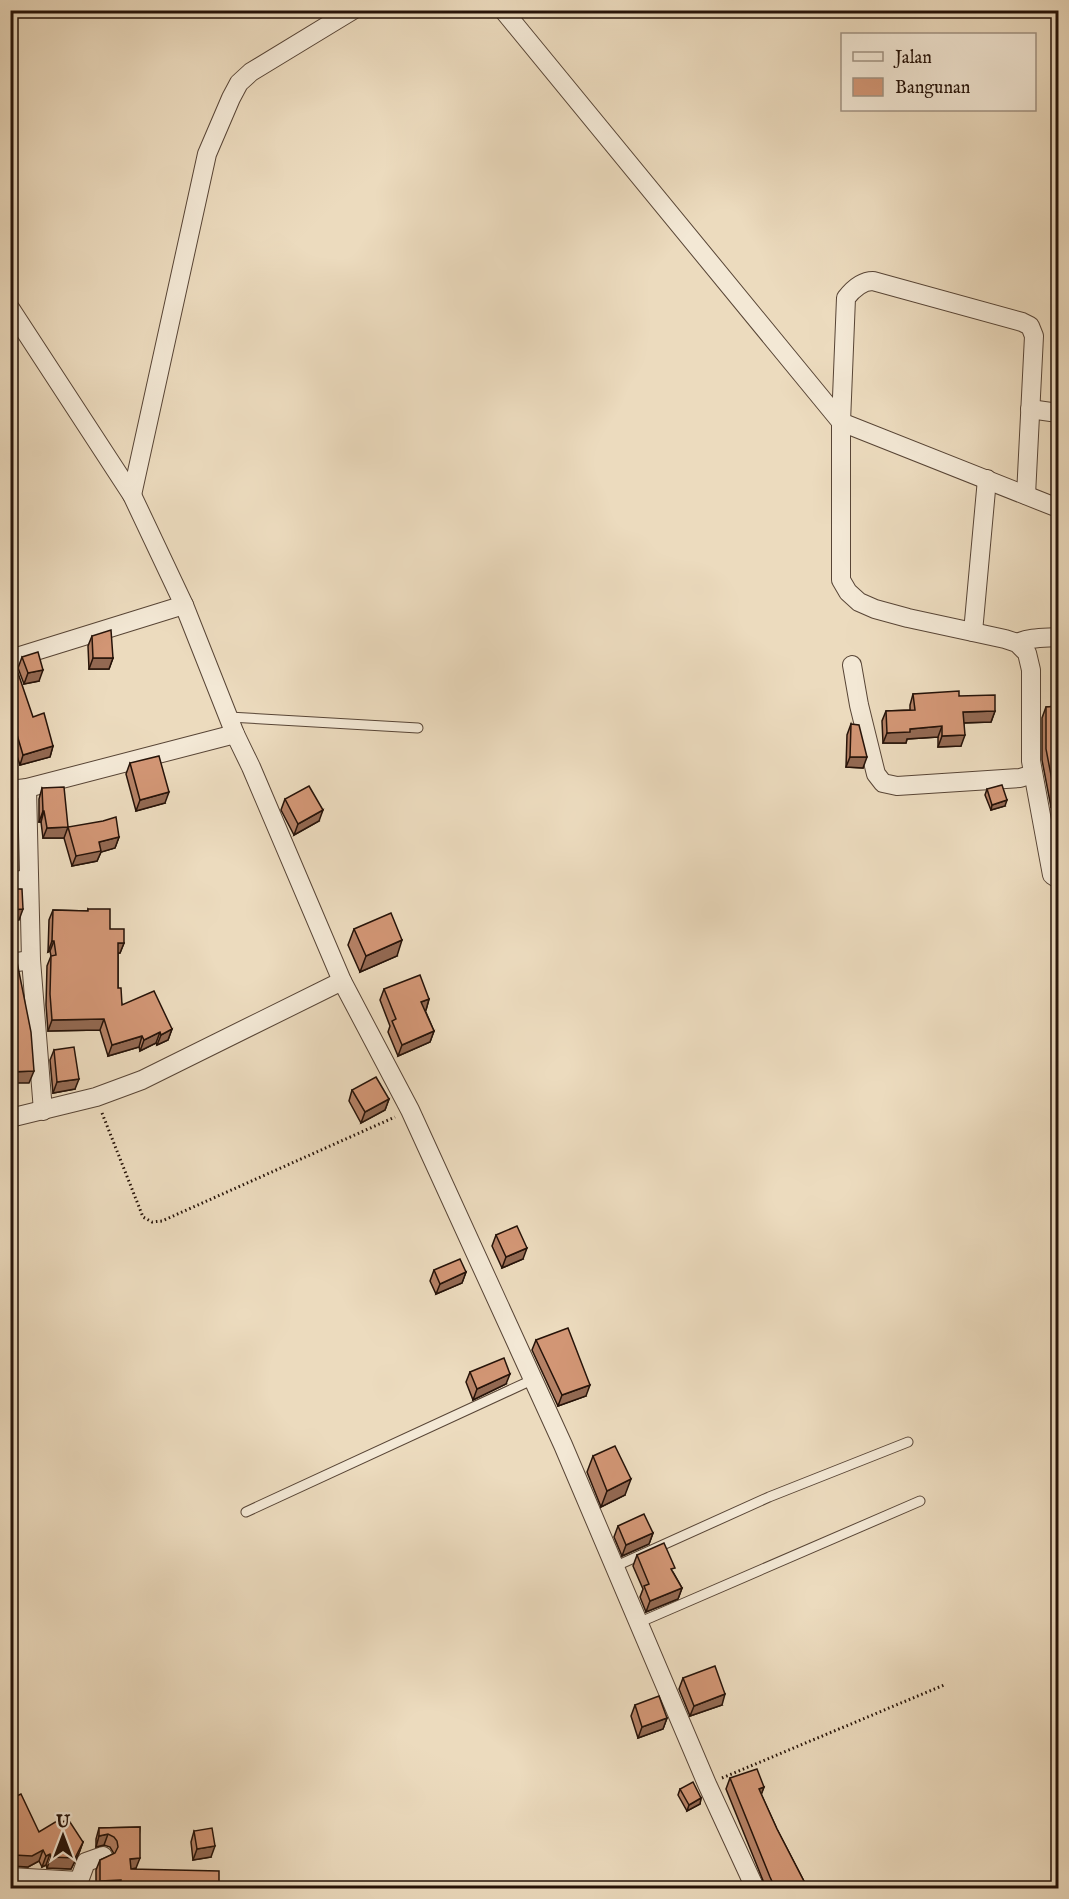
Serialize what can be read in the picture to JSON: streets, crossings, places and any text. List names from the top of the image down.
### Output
{
  "legend": ["Jalan", "Bangunan"],
  "north": "top"
}
